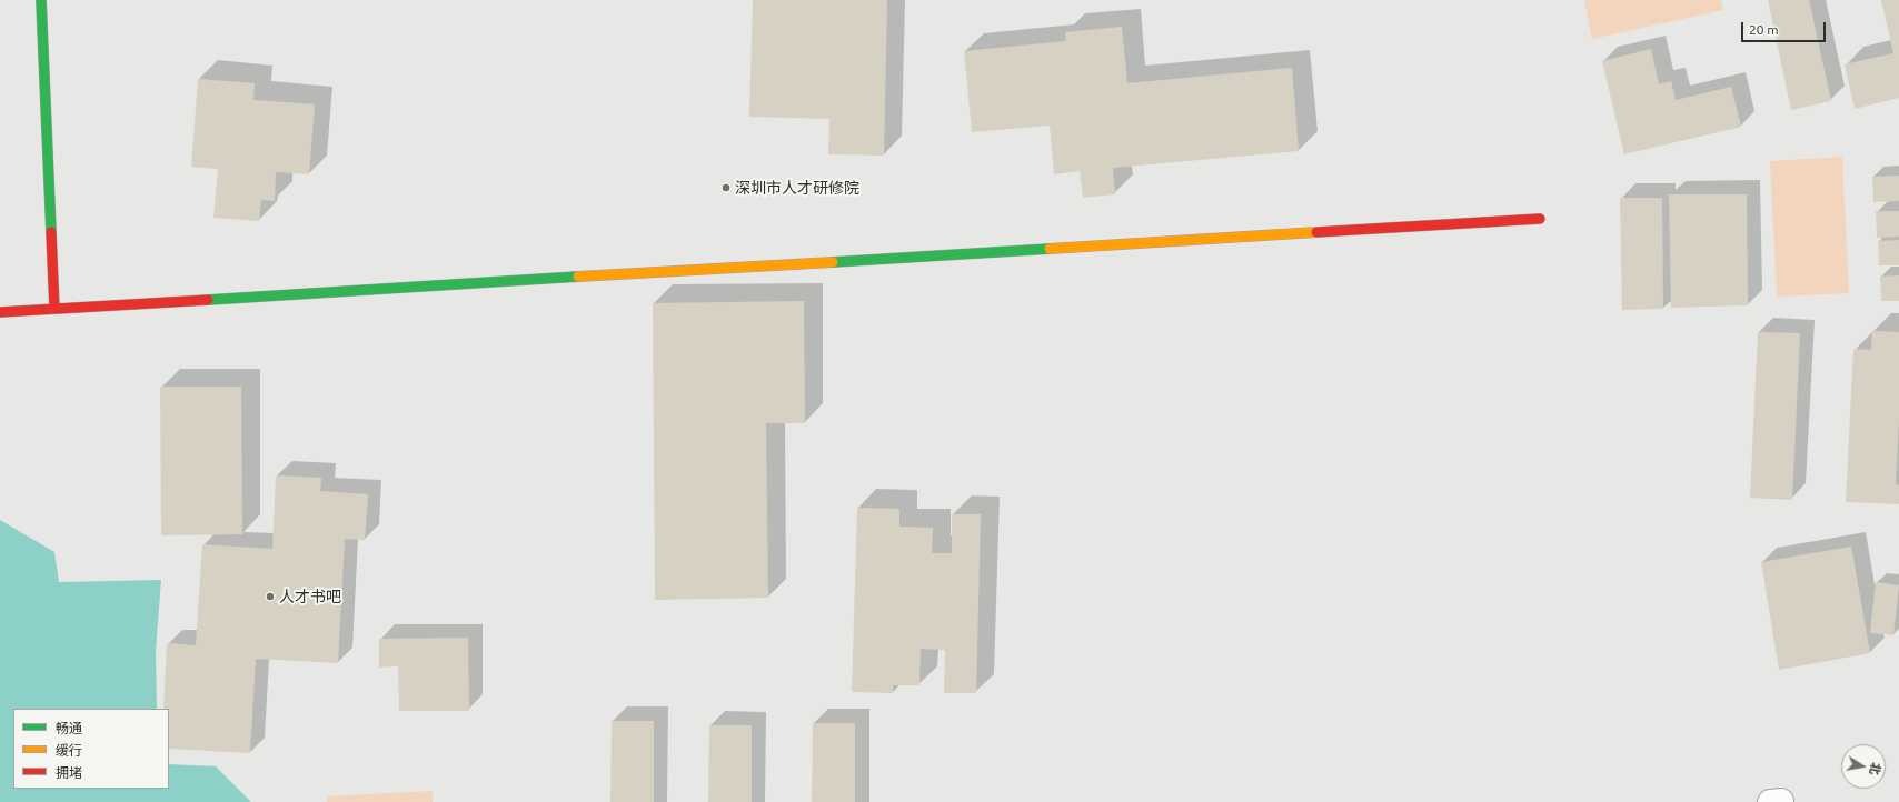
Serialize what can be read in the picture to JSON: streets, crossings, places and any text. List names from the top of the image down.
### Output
{
  "places": ["深圳市人才研修院", "人才书吧"],
  "legend": ["畅通", "缓行", "拥堵"],
  "scale_bar": "20 m",
  "north": "right"
}
